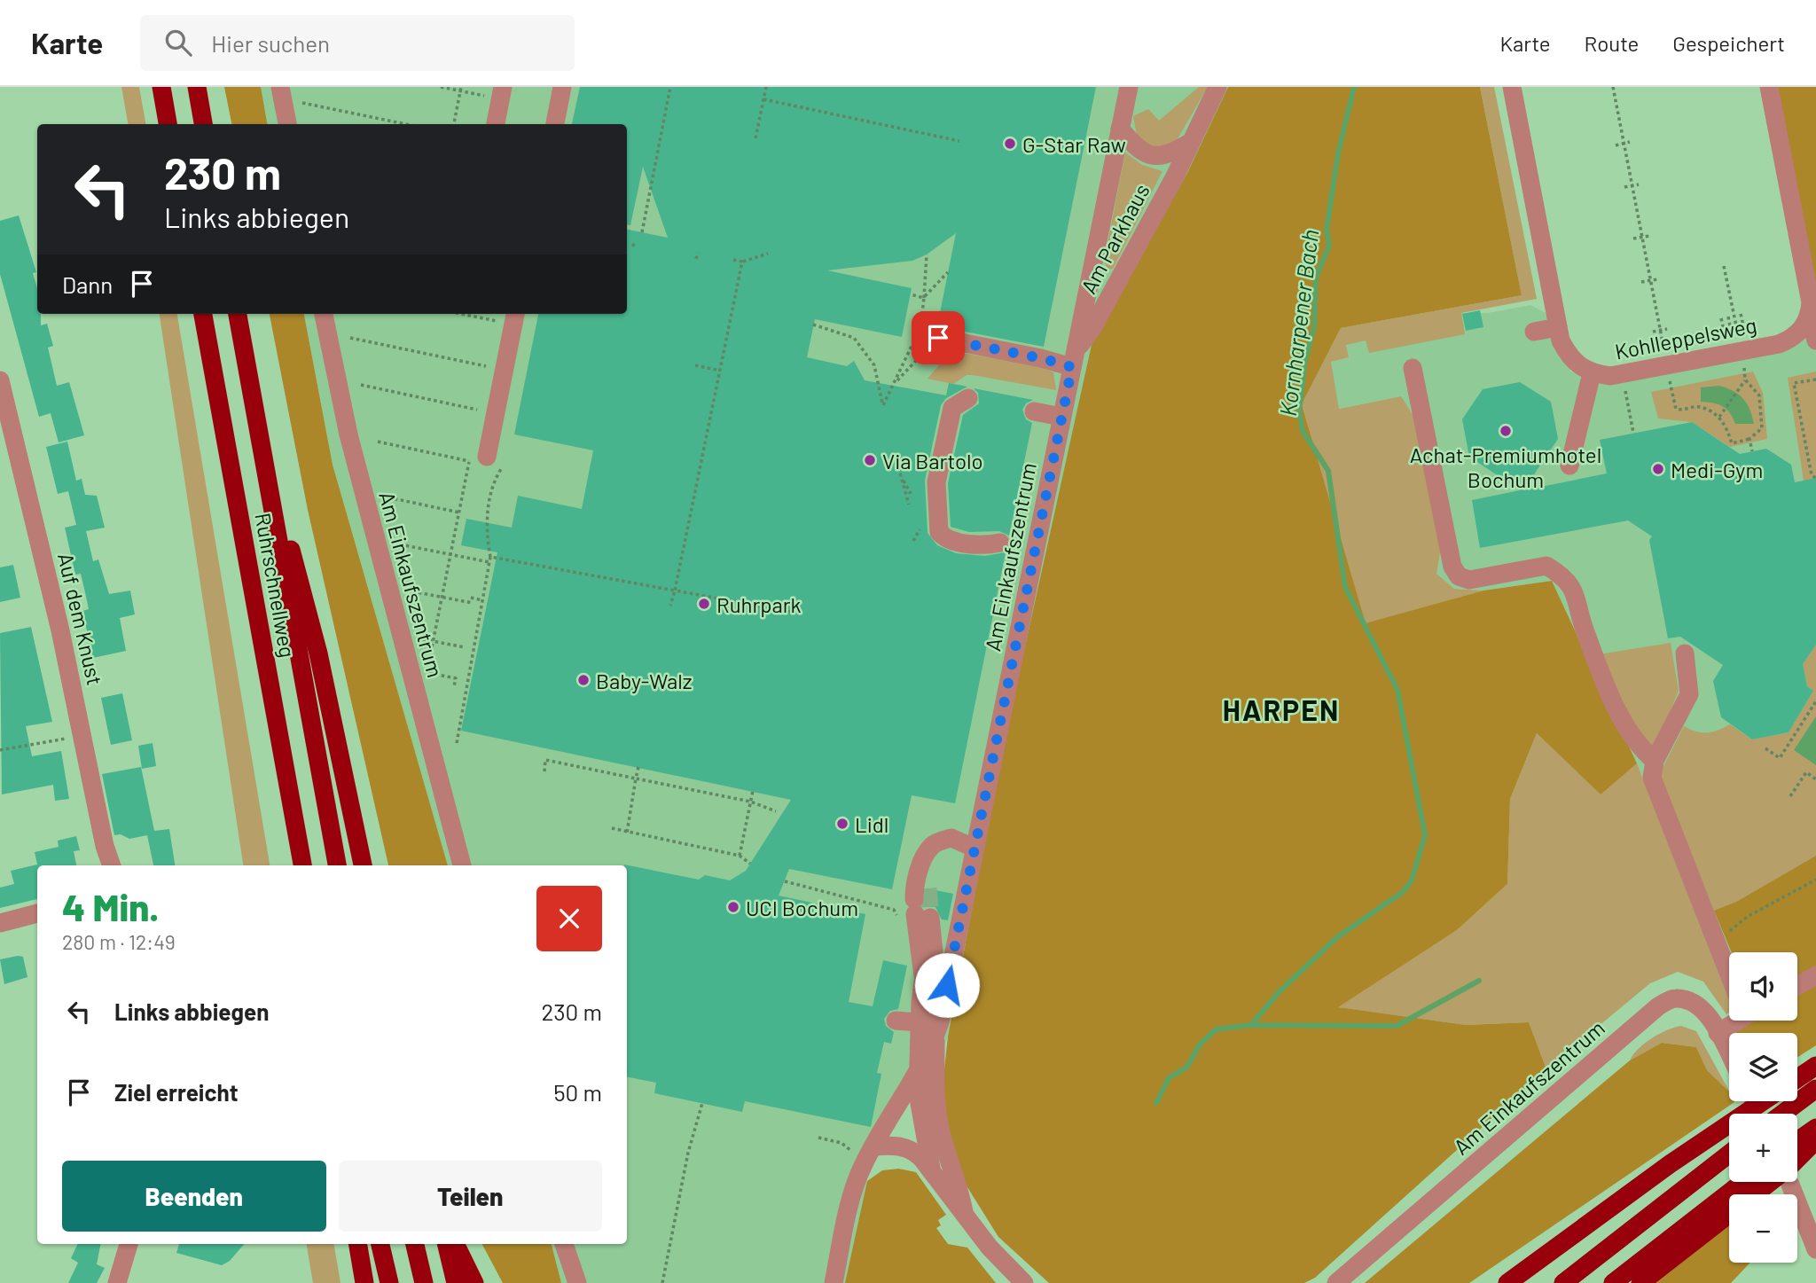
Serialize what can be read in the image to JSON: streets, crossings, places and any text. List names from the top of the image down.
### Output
{
  "streets": {
    "highway": ["Ruhrschnellweg"],
    "street": [
      "Am Parkhaus",
      "Kohlleppelsweg",
      "Am Einkaufszentrum",
      "Auf dem Knust"
    ]
  },
  "crossings": [
    ["Am Parkhaus", "Am Einkaufszentrum"]
  ],
  "districts": ["HARPEN"],
  "water": ["Kornharpener Bach"],
  "places": [
    "G-Star Raw",
    "Achat-Premiumhotel Bochum",
    "Via Bartolo",
    "Medi-Gym",
    "Ruhrpark",
    "Baby-Walz",
    "Lidl",
    "UCI Bochum"
  ],
  "page": {
    "header": "Karte",
    "search": "Hier suchen",
    "nav": ["Karte", "Route", "Gespeichert"],
    "turn": ["230 m", "Links abbiegen"],
    "then": "Dann",
    "heading": ["4 Min.", "280 m · 12:49"],
    "map_buttons": ["+", "−"],
    "list": [
      {
        "name": "Links abbiegen",
        "value": "230 m"
      },
      {
        "name": "Ziel erreicht",
        "value": "50 m"
      }
    ],
    "buttons": ["Beenden", "Teilen"]
  }
}
